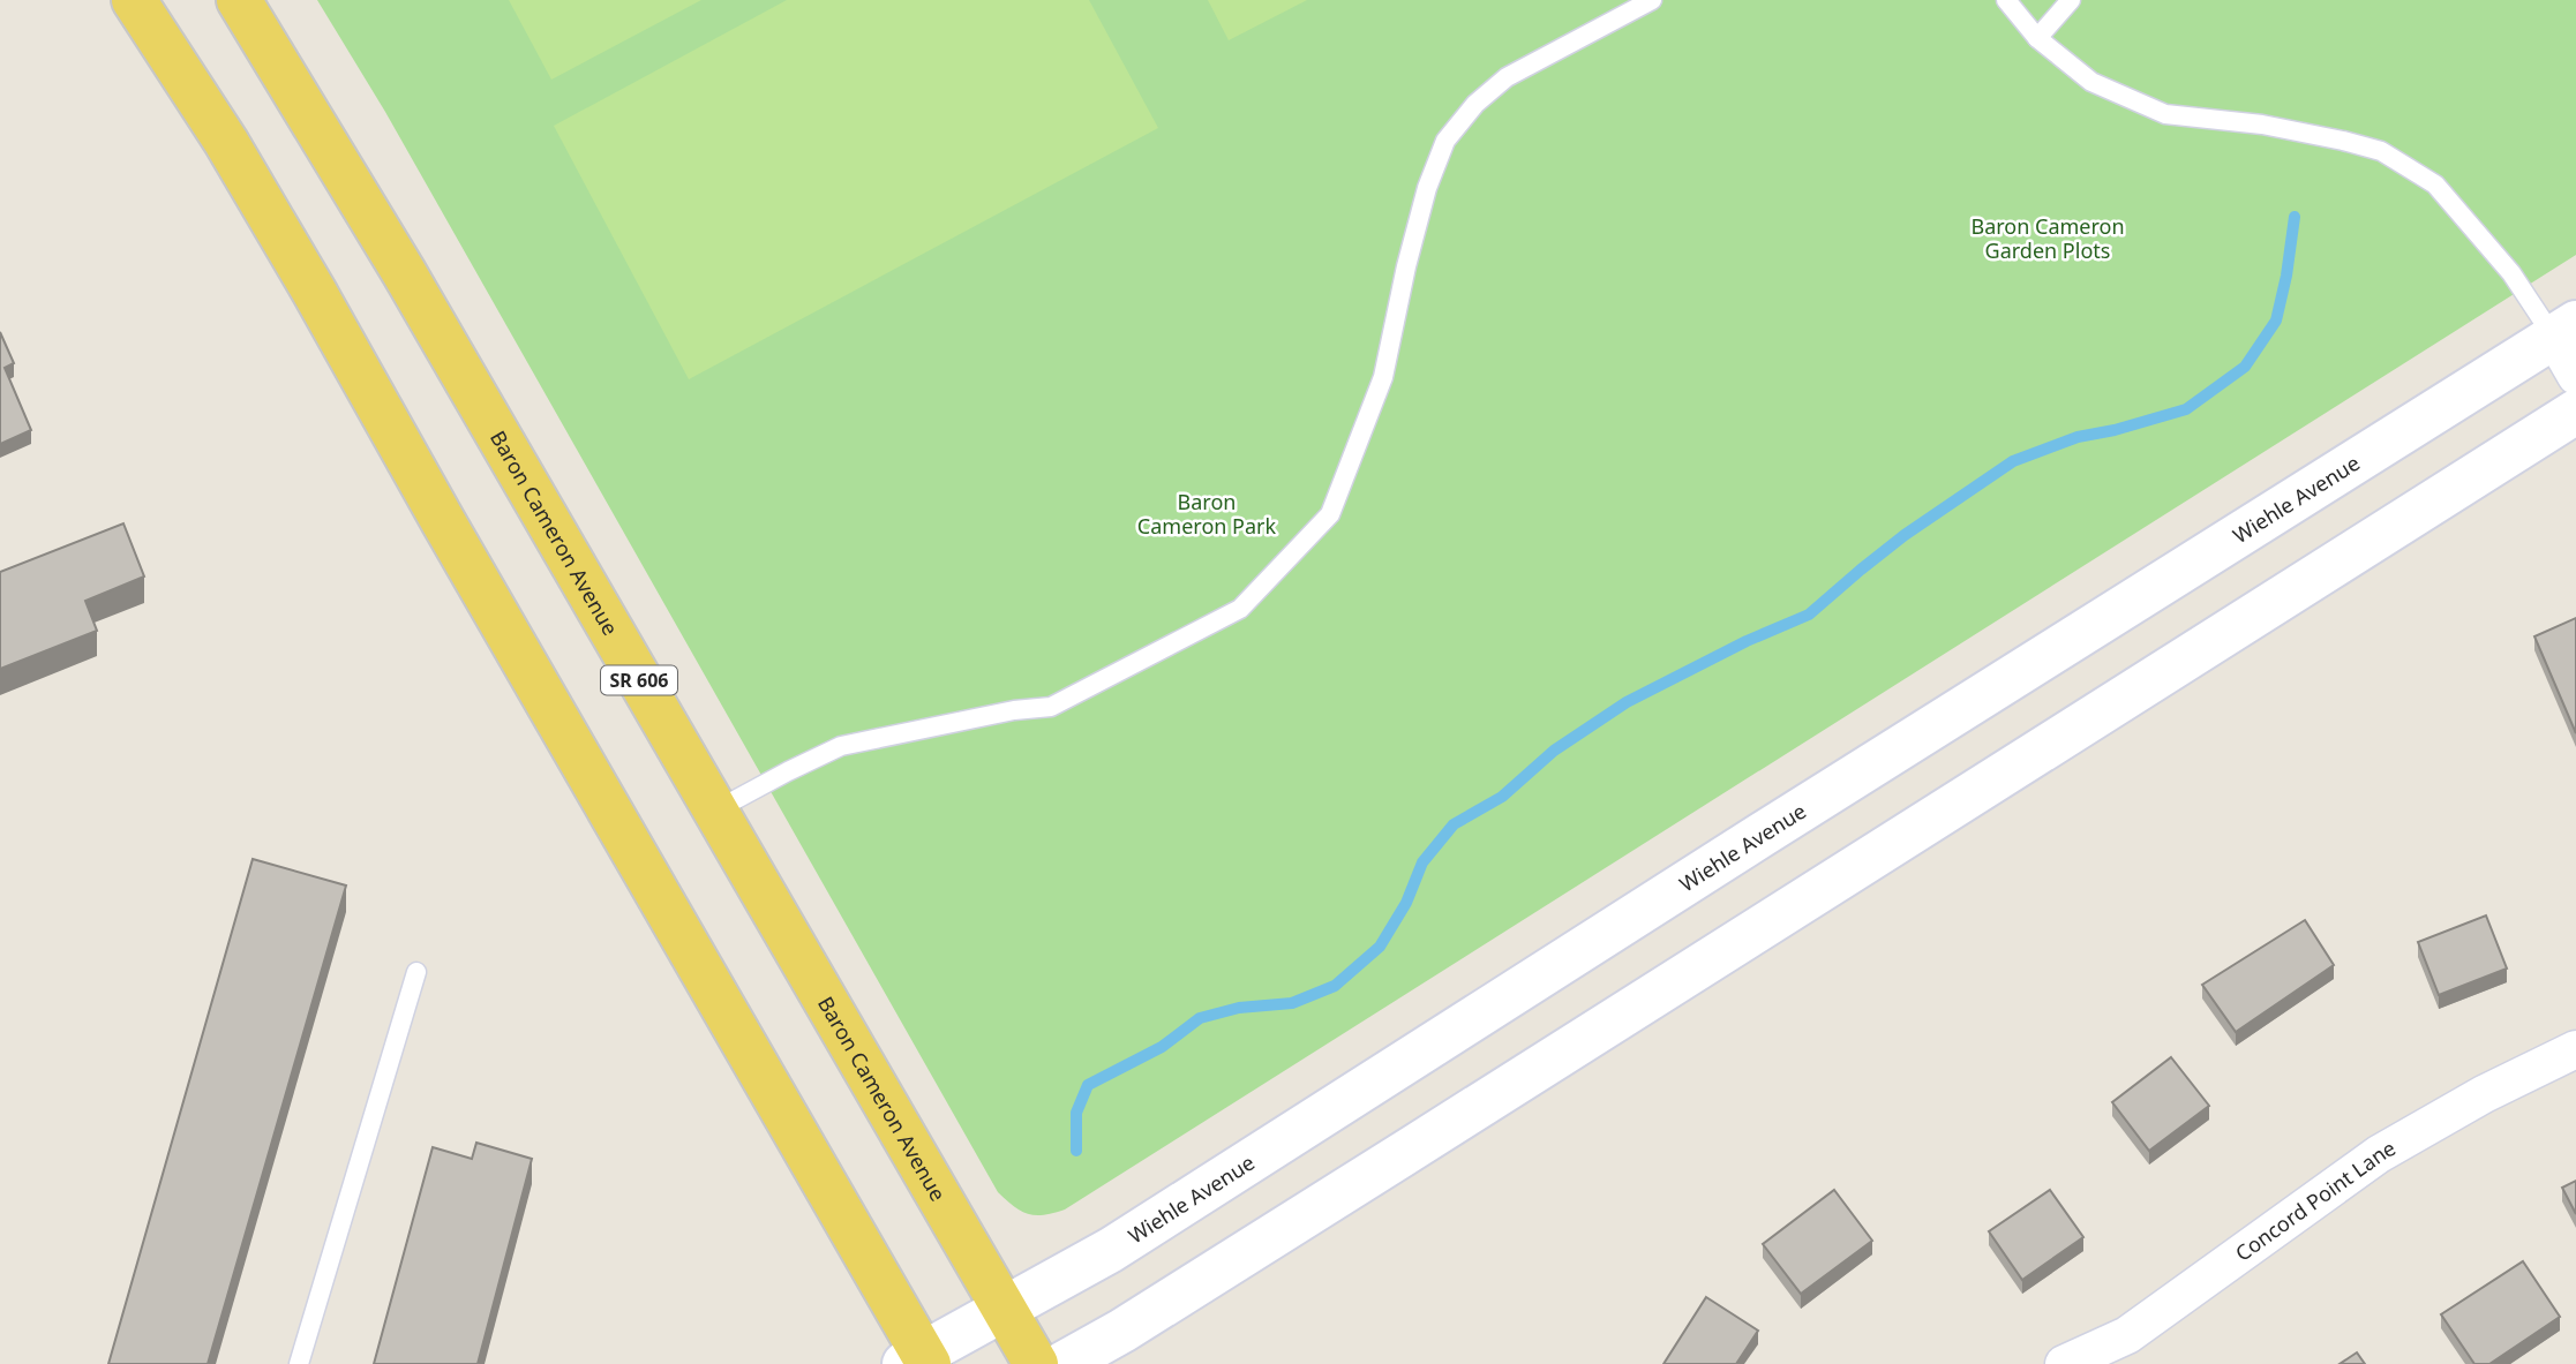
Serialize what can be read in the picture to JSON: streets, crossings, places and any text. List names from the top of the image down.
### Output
{
  "streets": {
    "main road": ["Wiehle Avenue", "Baron Cameron Avenue", "SR 606"],
    "street": ["Concord Point Lane"]
  },
  "crossings": [
    ["Wiehle Avenue", "Baron Cameron Avenue"]
  ],
  "parks": ["Baron Cameron Garden Plots", "Baron Cameron Park"]
}
